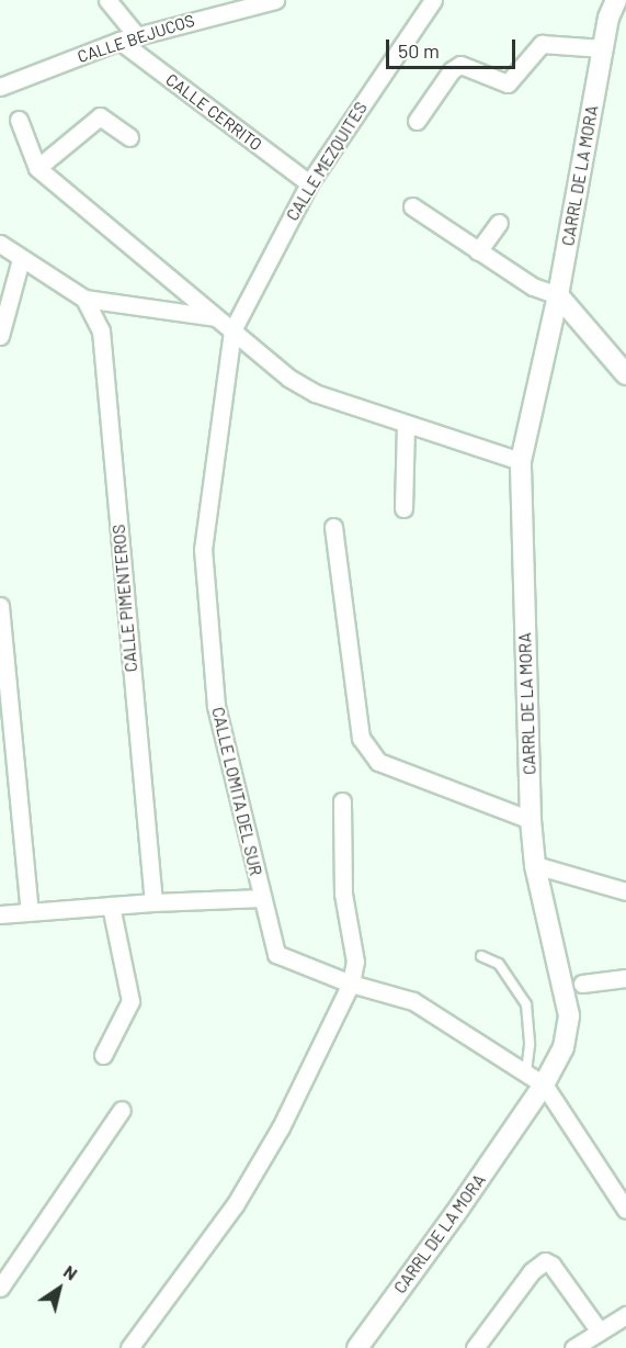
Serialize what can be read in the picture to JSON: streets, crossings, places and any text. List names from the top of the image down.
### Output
{
  "streets": {
    "street": [
      "CALLE BEJUCOS",
      "CALLE CERRITO",
      "CALLE MEZQUITES",
      "CARRL DE LA MORA",
      "CALLE PIMENTEROS",
      "CALLE LOMITA DEL SUR"
    ]
  },
  "crossings": [
    ["CALLE BEJUCOS", "CALLE CERRITO"],
    ["CALLE CERRITO", "CALLE MEZQUITES"],
    ["CALLE MEZQUITES", "CALLE LOMITA DEL SUR"],
    ["CARRL DE LA MORA", "CALLE LOMITA DEL SUR"]
  ],
  "scale_bar": "50 m",
  "north": "top right"
}
